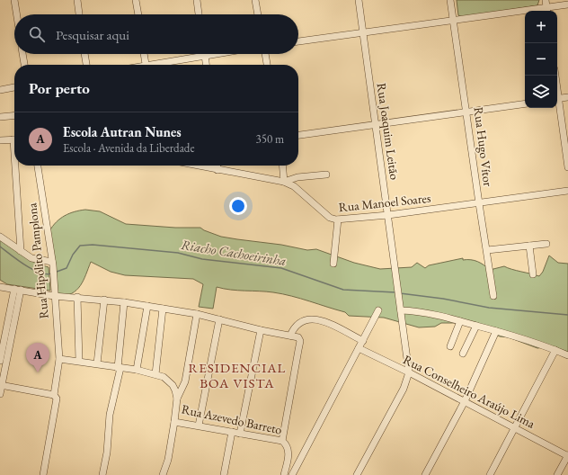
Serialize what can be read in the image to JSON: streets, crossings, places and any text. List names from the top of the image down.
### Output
{
  "streets": {
    "street": [
      "Rua Joaquim Leitão",
      "Rua Hugo Vítor",
      "Rua Manoel Soares",
      "Rua Hipólito Pamplona",
      "Rua Conselheiro Araújo Lima",
      "Rua Azevedo Barreto"
    ]
  },
  "crossings": [
    ["Rua Joaquim Leitão", "Rua Manoel Soares"],
    ["Rua Joaquim Leitão", "Rua Conselheiro Araújo Lima"],
    ["Rua Hugo Vítor", "Rua Manoel Soares"],
    ["Rua Hipólito Pamplona", "Rua Azevedo Barreto"]
  ],
  "districts": ["RESIDENCIAL BOA VISTA"],
  "water": ["Riacho Cachoeirinha"],
  "page": {
    "map_buttons": ["+", "−"],
    "search": "Pesquisar aqui",
    "heading": "Por perto",
    "list": [
      {
        "mark": "A",
        "name": "Escola Autran Nunes",
        "note": "Escola · Avenida da Liberdade",
        "value": "350 m"
      }
    ],
    "pins": "A"
  }
}
